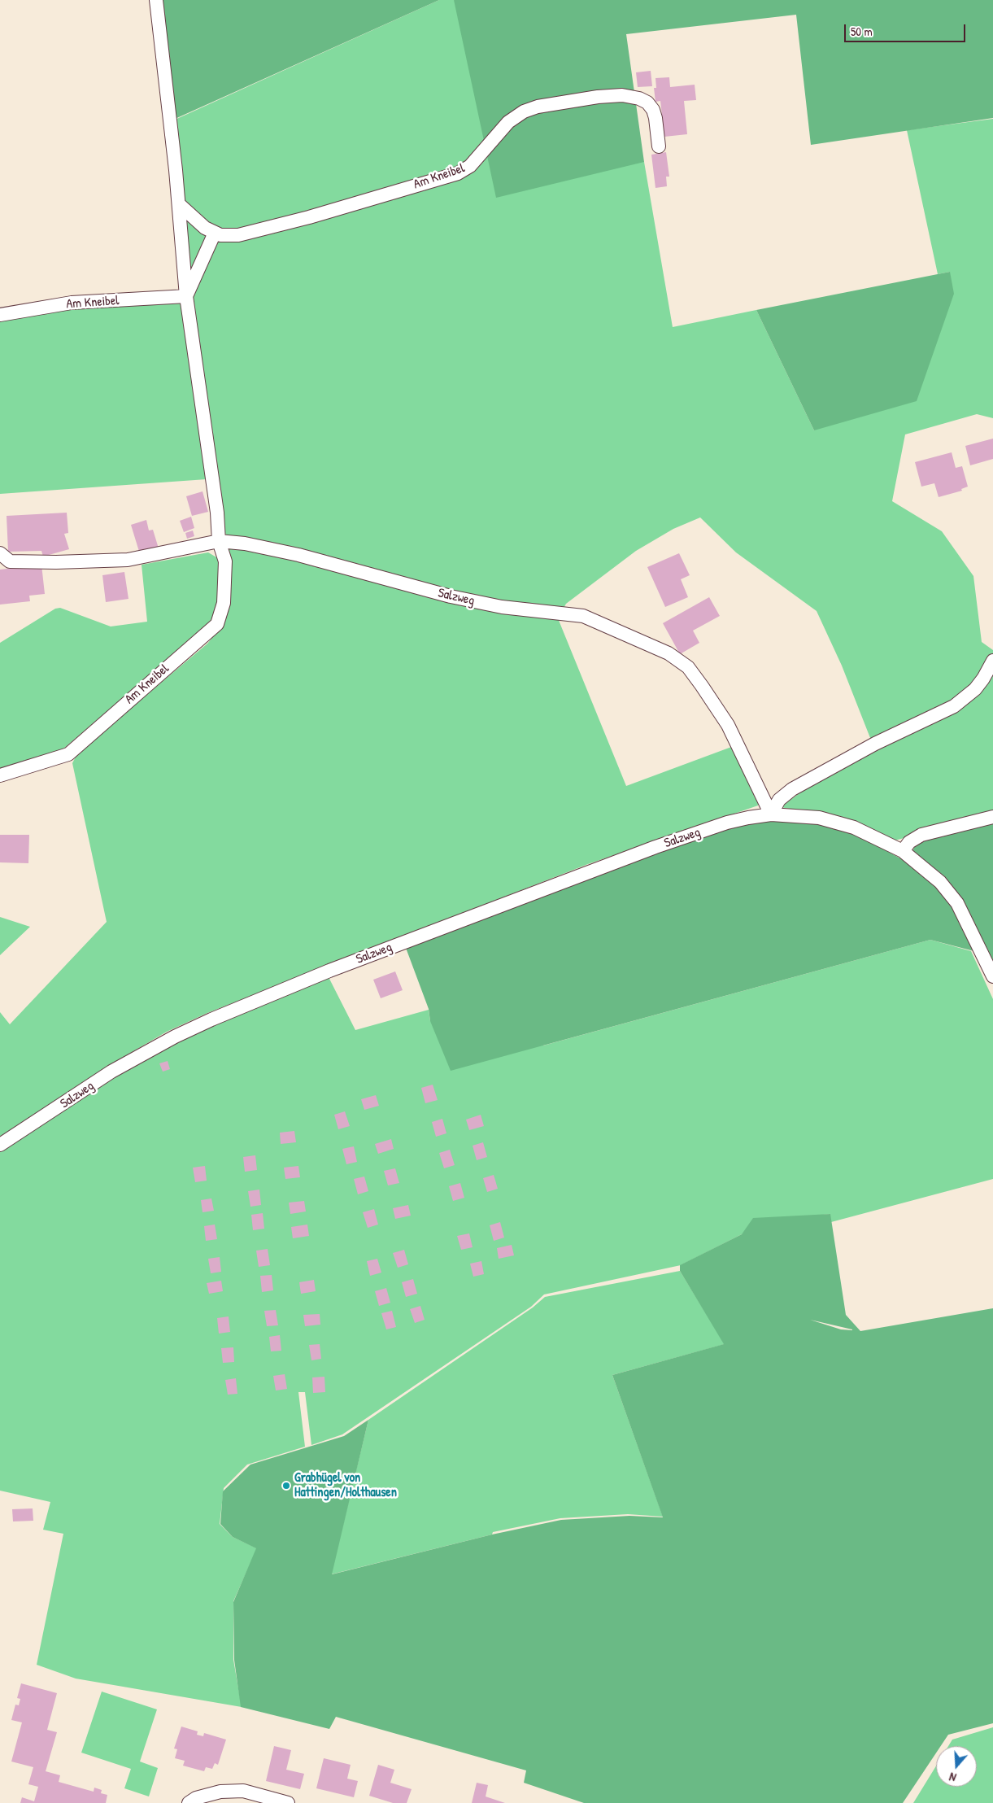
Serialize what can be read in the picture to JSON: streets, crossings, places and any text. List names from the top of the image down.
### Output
{
  "streets": {
    "street": ["Am Kneibel", "Salzweg"]
  },
  "crossings": [
    ["Am Kneibel", "Salzweg"]
  ],
  "places": ["Grabhügel von Hattingen/Holthausen"],
  "scale_bar": "50 m",
  "north": "bottom"
}
